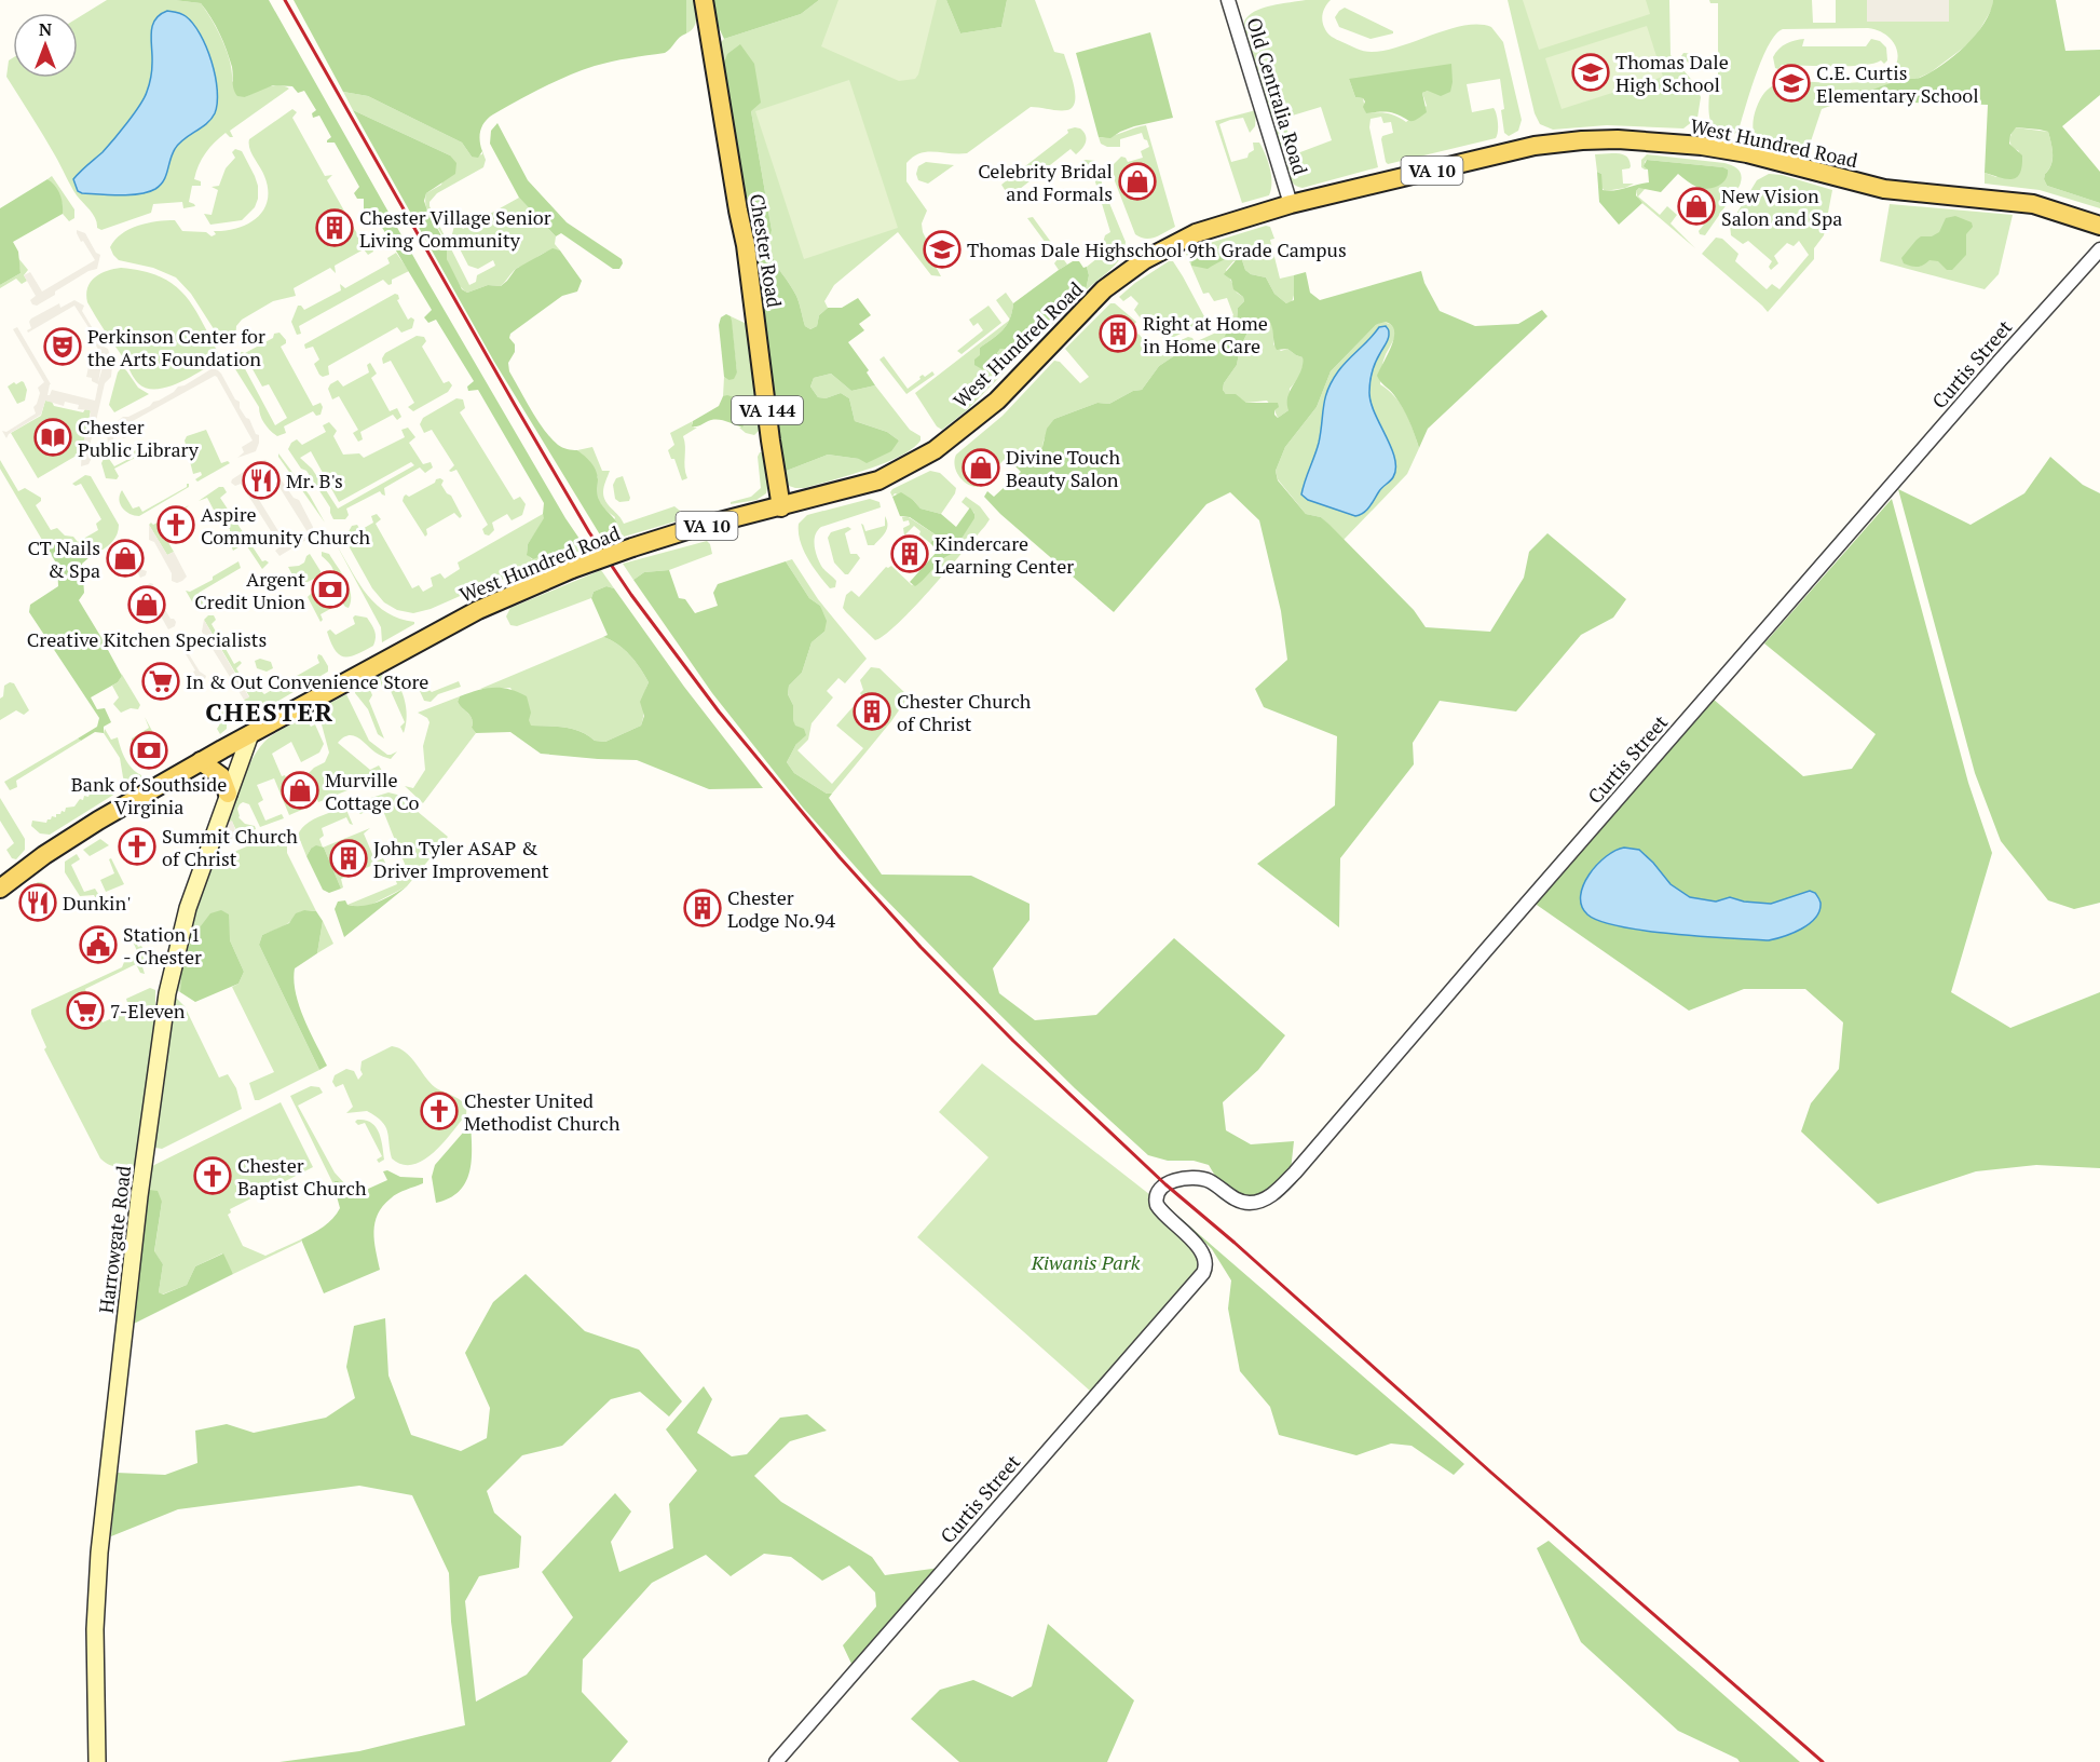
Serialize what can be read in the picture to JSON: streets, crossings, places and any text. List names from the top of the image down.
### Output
{
  "streets": {
    "main road": [
      "West Hundred Road",
      "VA 10",
      "Chester Road",
      "VA 144",
      "Harrowgate Road"
    ],
    "street": ["Old Centralia Road", "Curtis Street"]
  },
  "crossings": [
    ["Old Centralia Road", "West Hundred Road"],
    ["West Hundred Road", "Chester Road"],
    ["West Hundred Road", "Harrowgate Road"]
  ],
  "districts": ["CHESTER"],
  "parks": ["Kiwanis Park"],
  "places": {
    "school or university": ["Thomas Dale High School", "C.E. Curtis Elementary School", "Thomas Dale Highschool 9th Grade Campus"],
    "shop": [
      "Celebrity Bridal and Formals",
      "New Vision Salon and Spa",
      "Divine Touch Beauty Salon",
      "CT Nails & Spa",
      "Creative Kitchen Specialists",
      "Murville Cottage Co"
    ],
    "building": [
      "Chester Village Senior Living Community",
      "Right at Home in Home Care",
      "Kindercare Learning Center",
      "Chester Church of Christ",
      "John Tyler ASAP & Driver Improvement",
      "Chester Lodge No.94"
    ],
    "theatre": ["Perkinson Center for the Arts Foundation"],
    "library": ["Chester Public Library"],
    "restaurant": ["Mr. B's", "Dunkin'"],
    "church": [
      "Aspire Community Church",
      "Summit Church of Christ",
      "Chester United Methodist Church",
      "Chester Baptist Church"
    ],
    "bank": ["Argent Credit Union", "Bank of Southside Virginia"],
    "supermarket": ["In & Out Convenience Store", "7-Eleven"],
    "public building": ["Station 1 - Chester"]
  },
  "north": "top"
}
